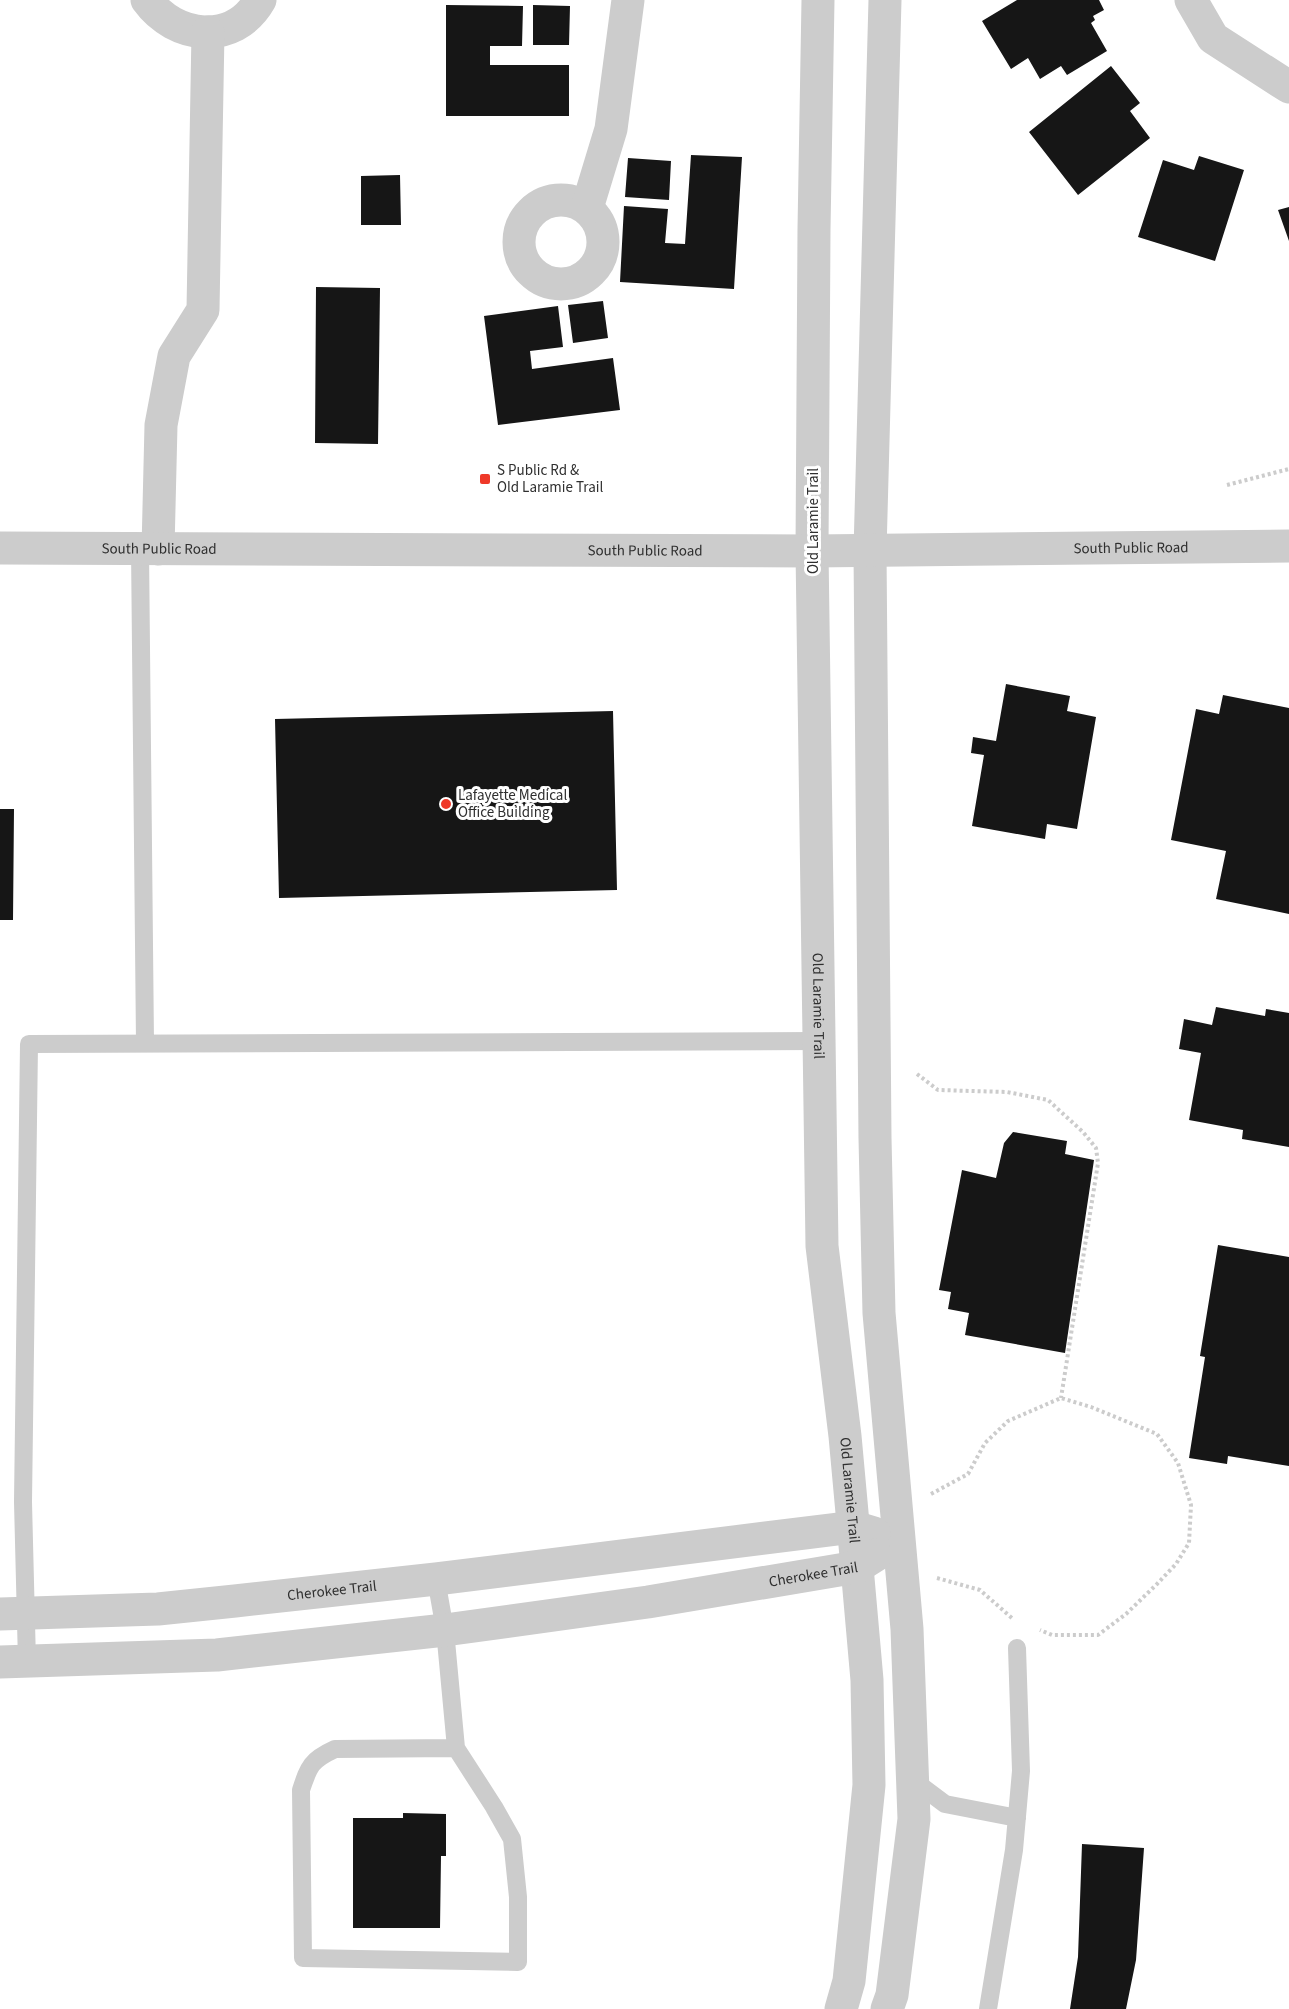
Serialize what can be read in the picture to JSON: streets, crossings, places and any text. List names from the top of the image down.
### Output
{
  "streets": {
    "street": ["Old Laramie Trail", "South Public Road", "Cherokee Trail"]
  },
  "crossings": [
    ["Old Laramie Trail", "South Public Road"],
    ["Old Laramie Trail", "Cherokee Trail"]
  ],
  "places": {
    "transit": ["S Public Rd & Old Laramie Trail"],
    "other": ["Lafayette Medical Office Building"]
  }
}
